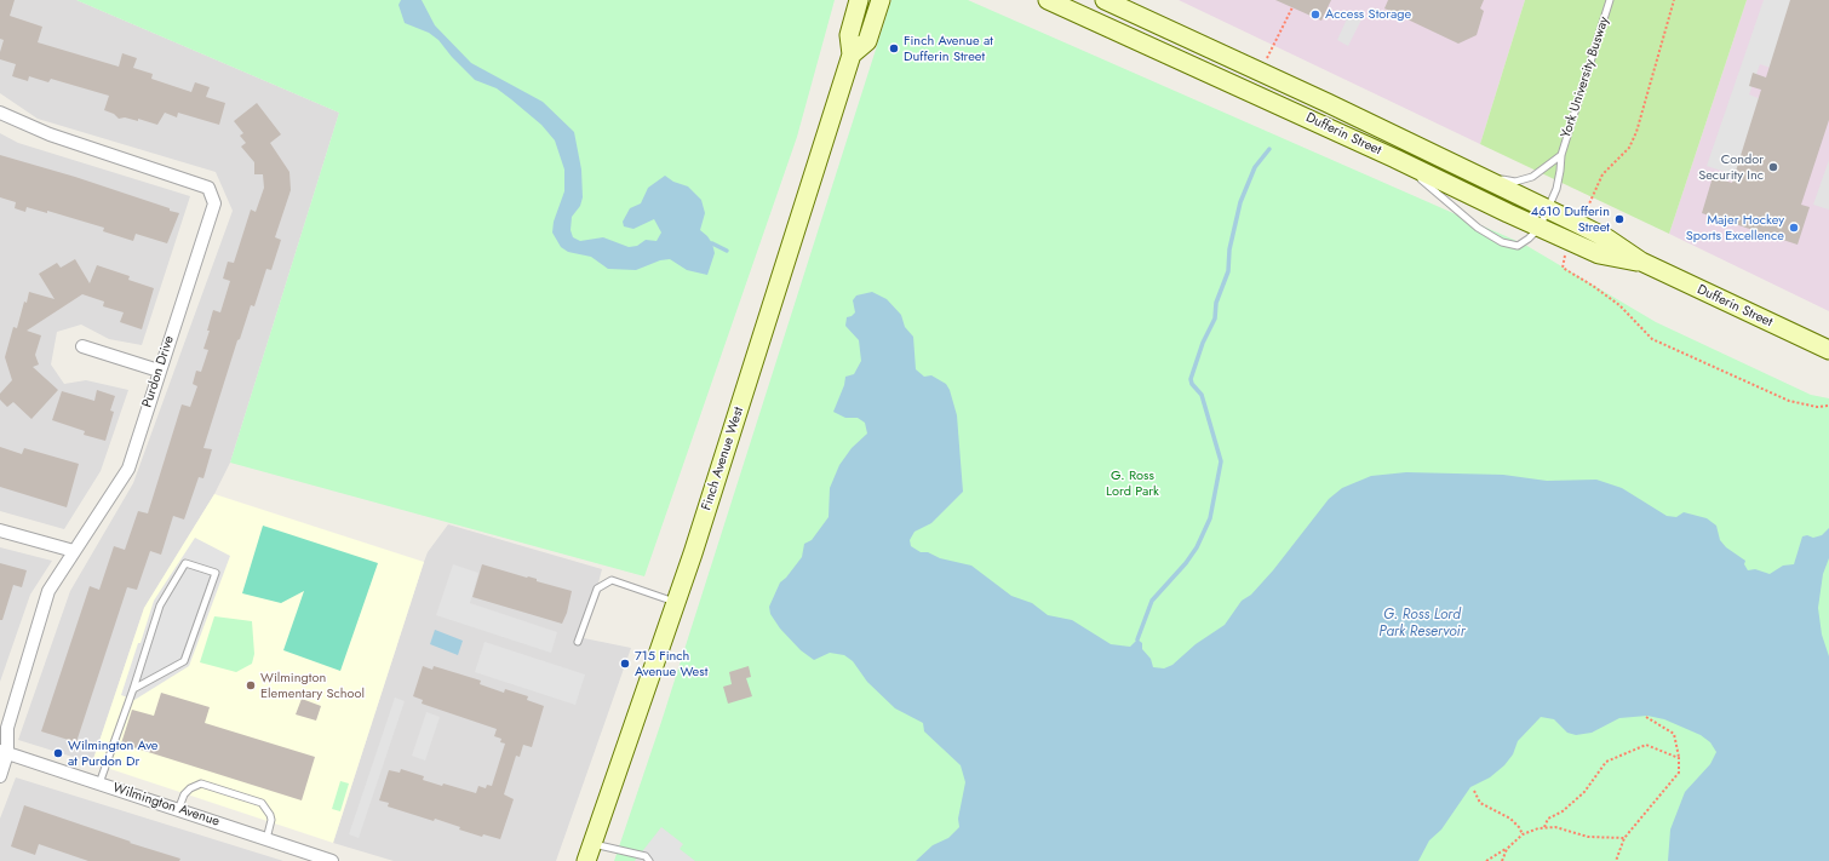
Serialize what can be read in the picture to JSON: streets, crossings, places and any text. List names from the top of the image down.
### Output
{
  "streets": {
    "main road": ["Dufferin Street", "Finch Avenue West"],
    "street": ["Purdon Drive", "Wilmington Avenue"],
    "lane": ["York University Busway"]
  },
  "crossings": [
    ["York University Busway", "Dufferin Street"],
    ["Purdon Drive", "Wilmington Avenue"]
  ],
  "water": ["G. Ross Lord Park Reservoir"],
  "parks": ["G. Ross Lord Park"],
  "places": [
    "Access Storage",
    "Finch Avenue at Dufferin Street",
    "Condor Security Inc",
    "4610 Dufferin Street",
    "Majer Hockey Sports Excellence",
    "715 Finch Avenue West",
    "Wilmington Elementary School",
    "Wilmington Ave at Purdon Dr"
  ]
}
